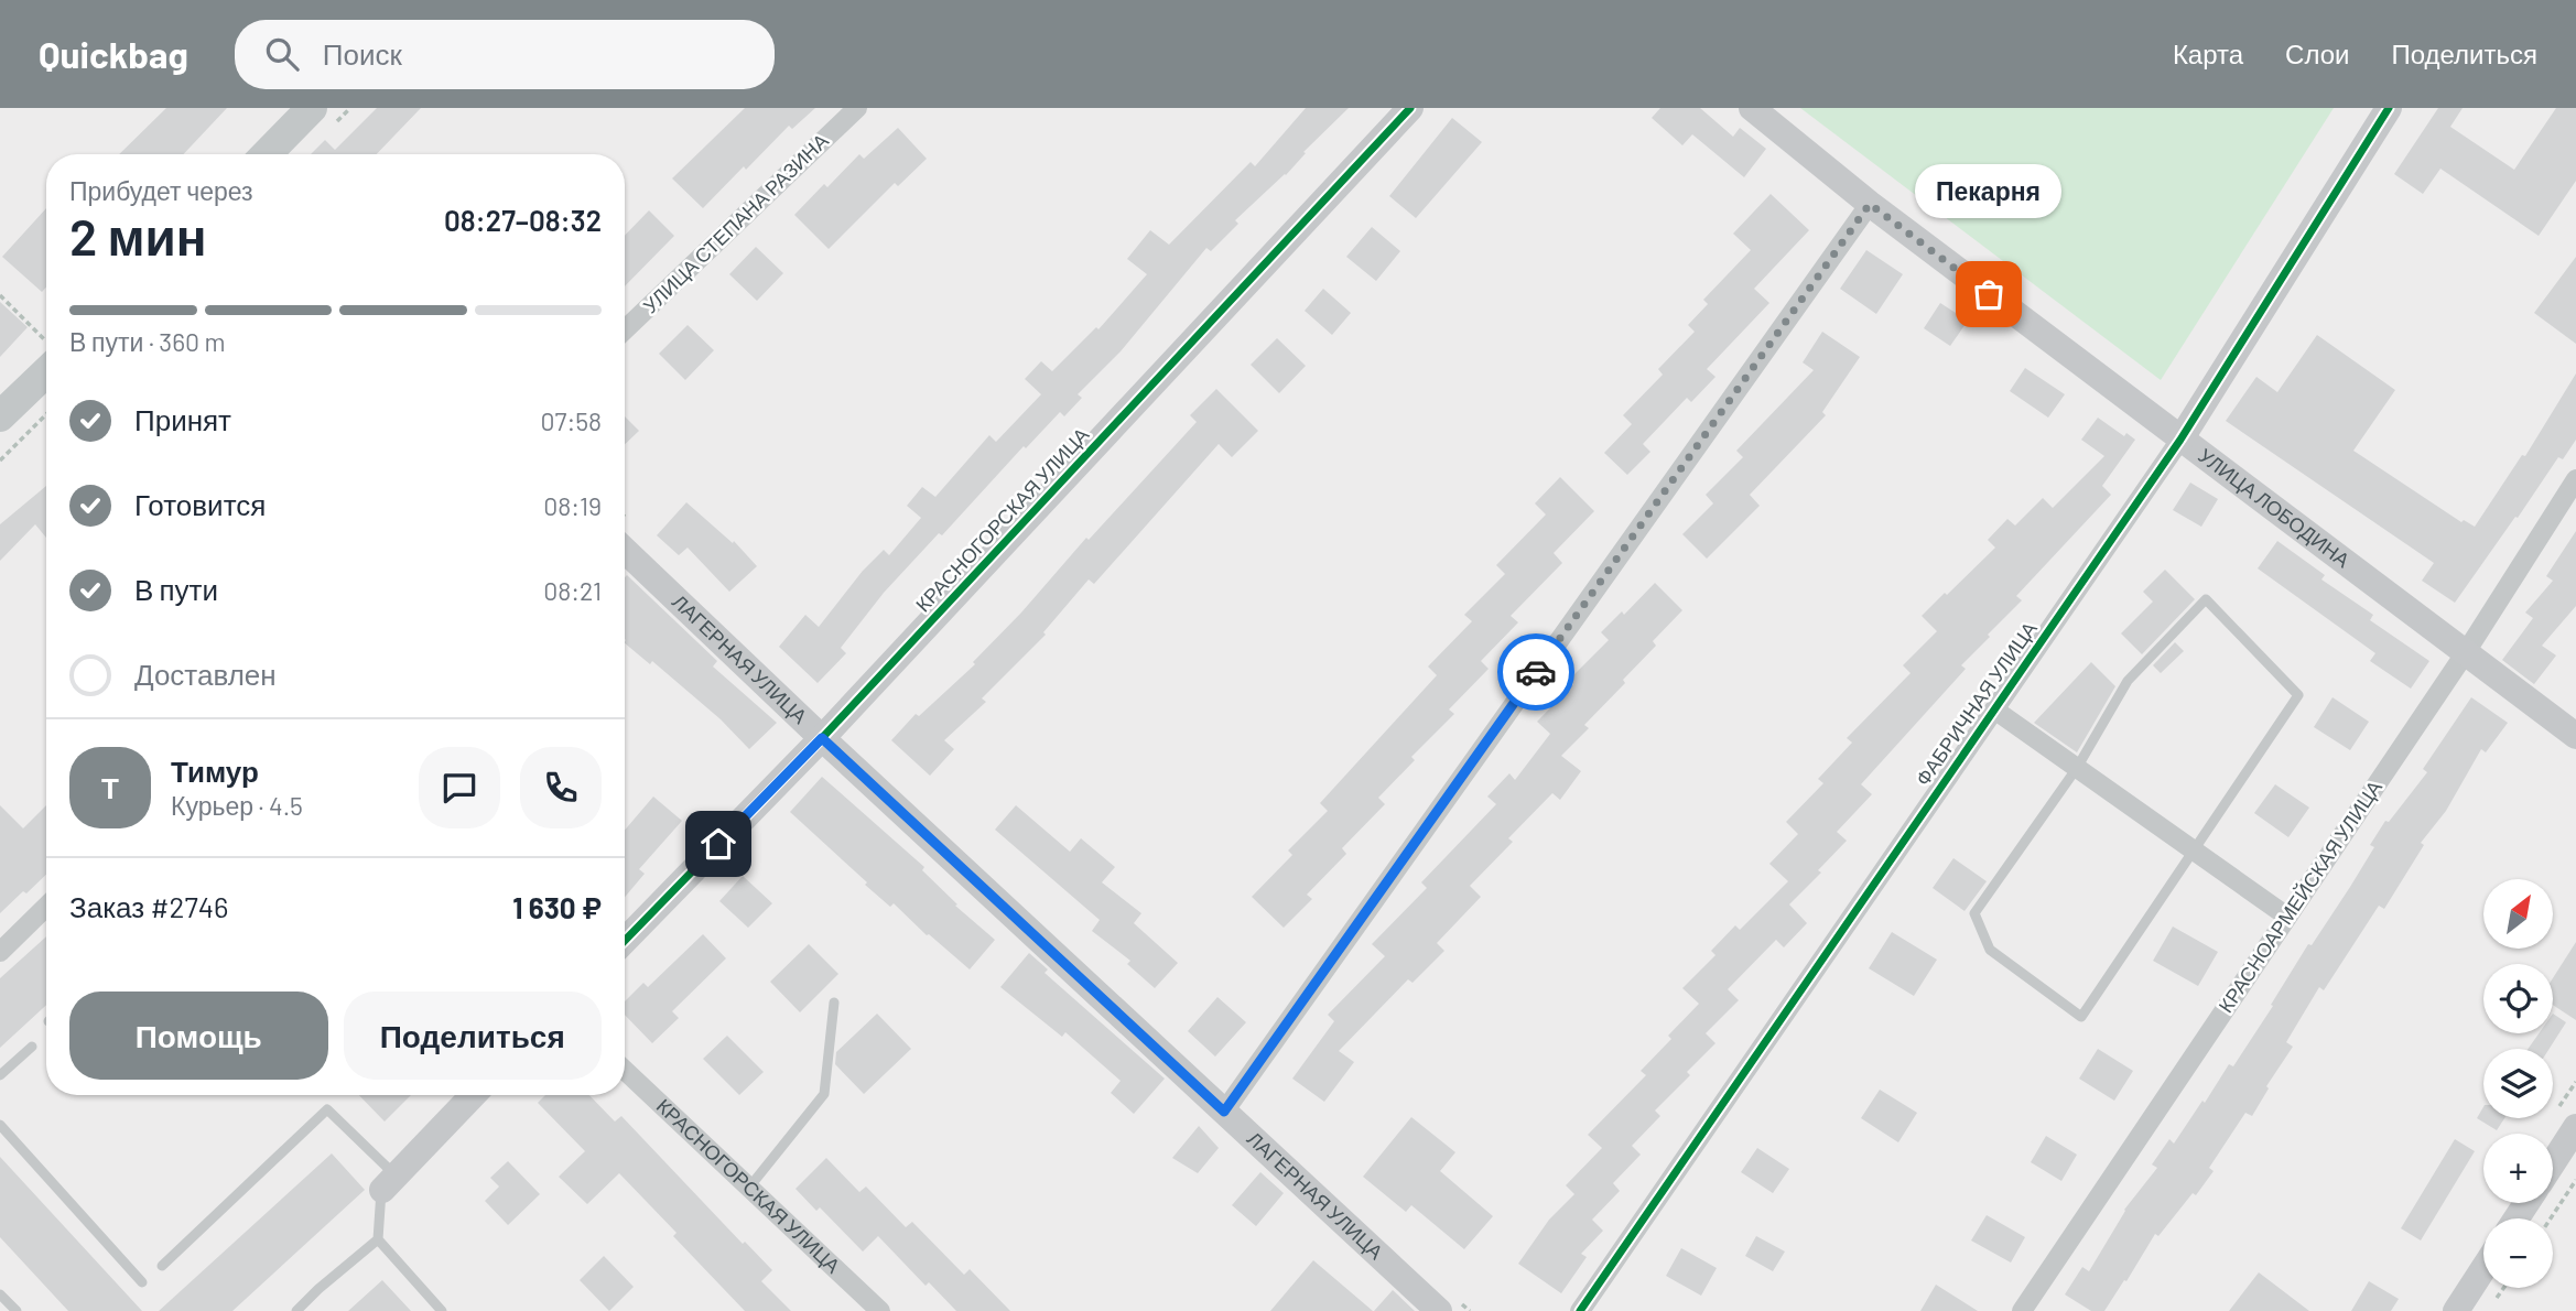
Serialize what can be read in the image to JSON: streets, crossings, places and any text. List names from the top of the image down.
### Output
{
  "streets": {
    "street": [
      "УЛИЦА СТЕПАНА РАЗИНА",
      "УЛИЦА ЛОБОДИНА",
      "КРАСНОГОРСКАЯ УЛИЦА",
      "ЛАГЕРНАЯ УЛИЦА",
      "ФАБРИЧНАЯ УЛИЦА",
      "КРАСНОАРМЕЙСКАЯ УЛИЦА"
    ]
  },
  "crossings": [
    ["УЛИЦА ЛОБОДИНА", "ФАБРИЧНАЯ УЛИЦА"],
    ["УЛИЦА ЛОБОДИНА", "КРАСНОАРМЕЙСКАЯ УЛИЦА"],
    ["КРАСНОГОРСКАЯ УЛИЦА", "ЛАГЕРНАЯ УЛИЦА"]
  ],
  "places": ["Пекарня"],
  "north": "top right",
  "page": {
    "header": "Quickbag",
    "search": "Поиск",
    "nav": ["Карта", "Слои", "Поделиться"],
    "heading": ["2 мин", "Прибудет через", "08:27–08:32"],
    "panel": [
      "Тимур",
      "Курьер · 4.5",
      "Заказ #2746",
      "1 630 ₽"
    ],
    "bubble": "Пекарня",
    "bar": "В пути · 360 m",
    "list": [
      ["Принят", "07:58"],
      ["Готовится", "08:19"],
      ["В пути", "08:21"],
      "Доставлен"
    ],
    "round": "Т",
    "map_buttons": ["+", "−"],
    "buttons": ["Помощь", "Поделиться"]
  }
}
